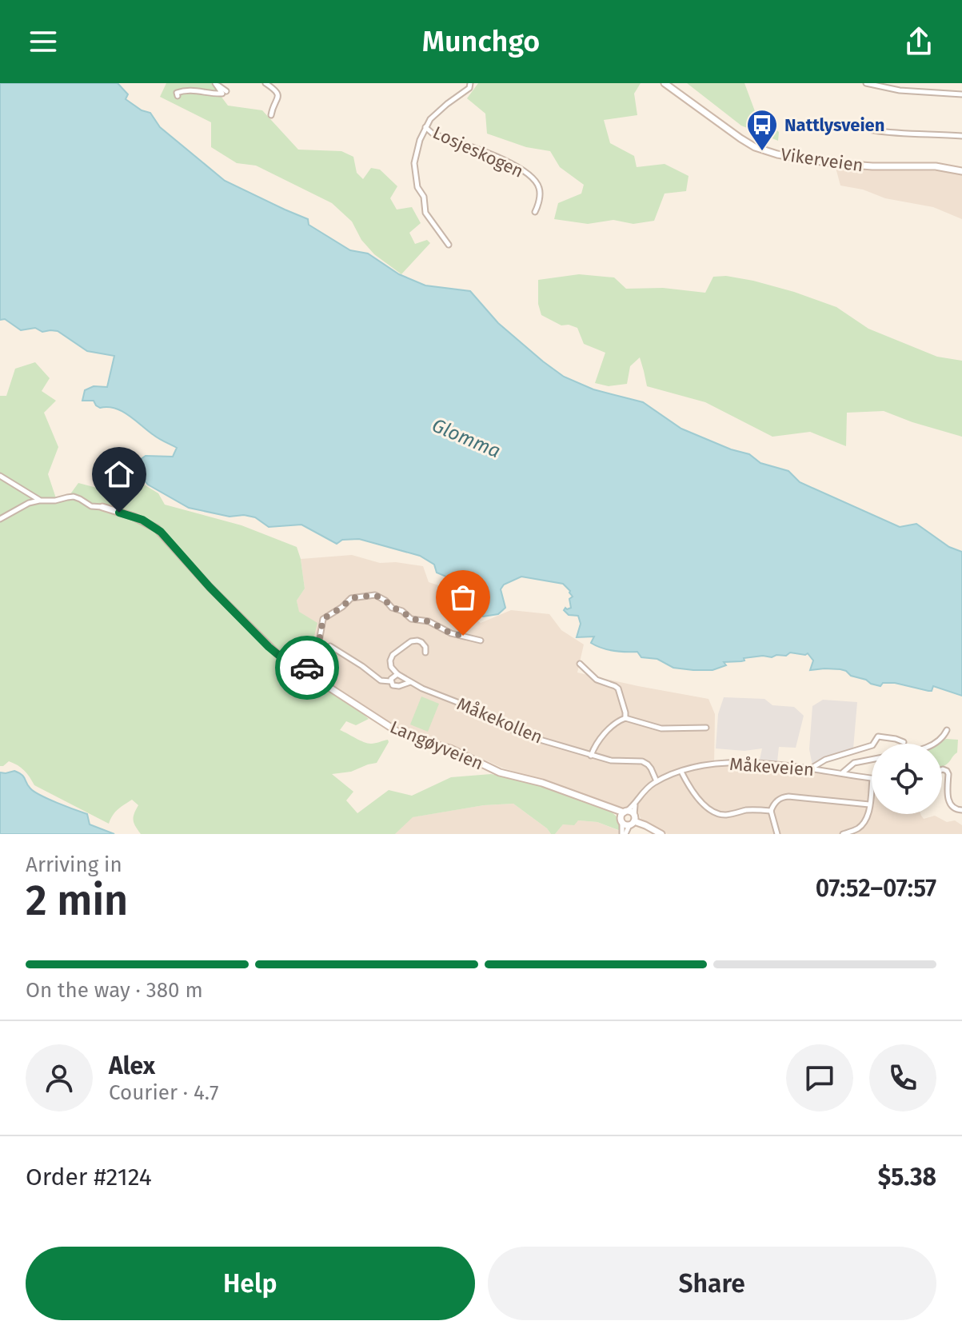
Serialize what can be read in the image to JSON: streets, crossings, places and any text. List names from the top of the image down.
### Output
{
  "streets": {
    "main road": ["Vikerveien", "Langøyveien"],
    "street": ["Losjeskogen", "Måkekollen", "Måkeveien"]
  },
  "crossings": [
    ["Måkekollen", "Måkeveien"],
    ["Langøyveien", "Måkeveien"]
  ],
  "water": ["Glomma"],
  "places": {
    "bus stop": ["Nattlysveien"]
  },
  "page": {
    "header": "Munchgo",
    "heading": ["2 min", "Arriving in", "07:52–07:57"],
    "panel": [
      "Alex",
      "Courier · 4.7",
      "Order #2124",
      "$5.38"
    ],
    "bar": "On the way · 380 m",
    "buttons": ["Help", "Share"]
  }
}
